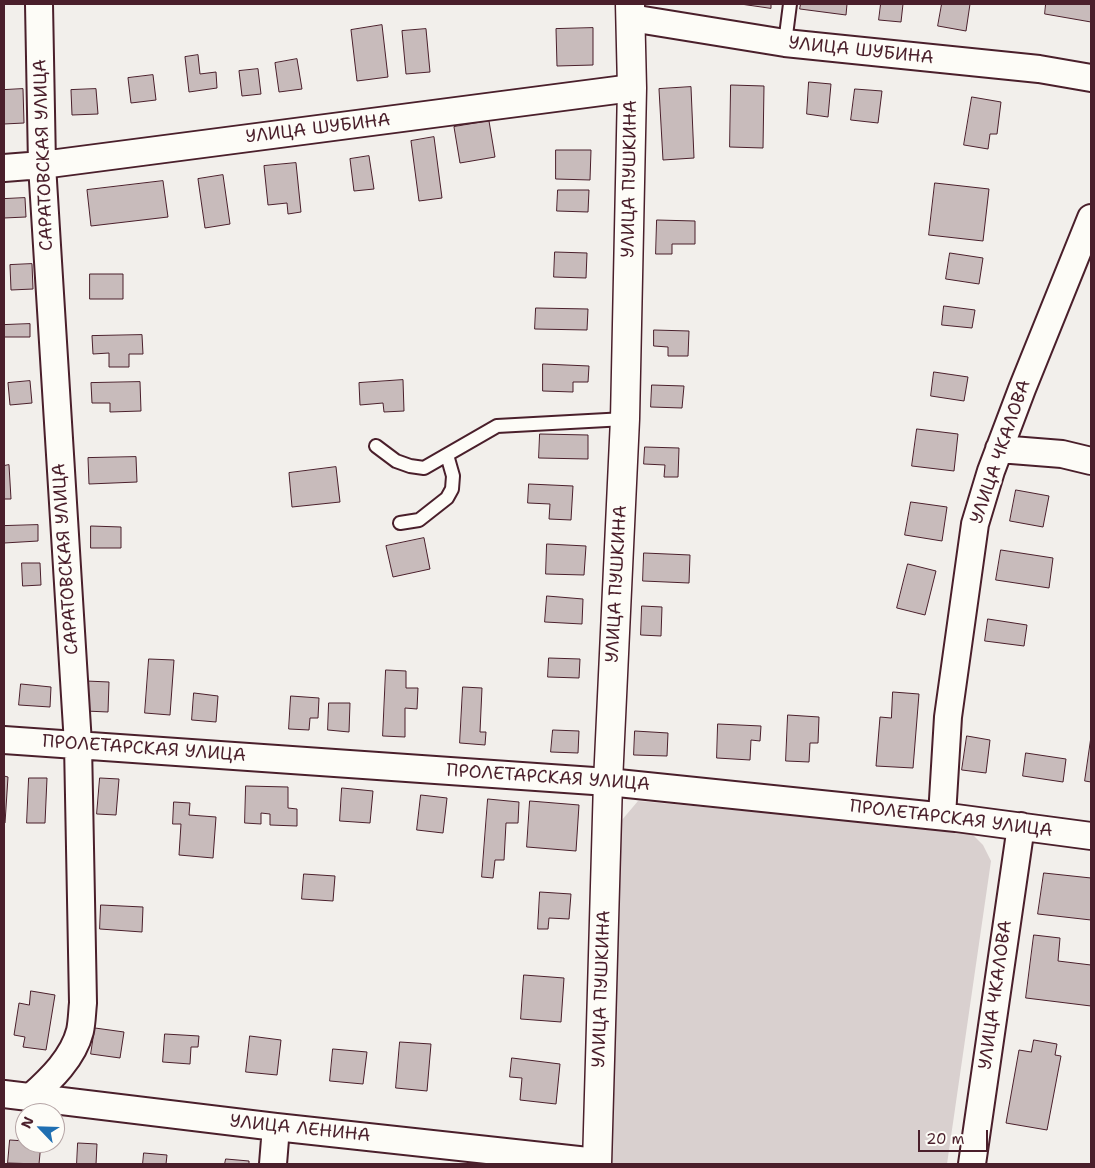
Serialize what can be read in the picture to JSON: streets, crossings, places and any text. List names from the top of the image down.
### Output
{
  "streets": {
    "street": [
      "УЛИЦА ШУБИНА",
      "САРАТОВСКАЯ УЛИЦА",
      "УЛИЦА ПУШКИНА",
      "УЛИЦА ЧКАЛОВА",
      "ПРОЛЕТАРСКАЯ УЛИЦА",
      "УЛИЦА ЛЕНИНА"
    ]
  },
  "crossings": [
    ["УЛИЦА ШУБИНА", "САРАТОВСКАЯ УЛИЦА"],
    ["УЛИЦА ШУБИНА", "УЛИЦА ПУШКИНА"],
    ["САРАТОВСКАЯ УЛИЦА", "ПРОЛЕТАРСКАЯ УЛИЦА"],
    ["САРАТОВСКАЯ УЛИЦА", "УЛИЦА ЛЕНИНА"],
    ["УЛИЦА ПУШКИНА", "ПРОЛЕТАРСКАЯ УЛИЦА"],
    ["УЛИЦА ПУШКИНА", "УЛИЦА ЛЕНИНА"],
    ["УЛИЦА ЧКАЛОВА", "ПРОЛЕТАРСКАЯ УЛИЦА"]
  ],
  "scale_bar": "20 m",
  "north": "top left"
}
